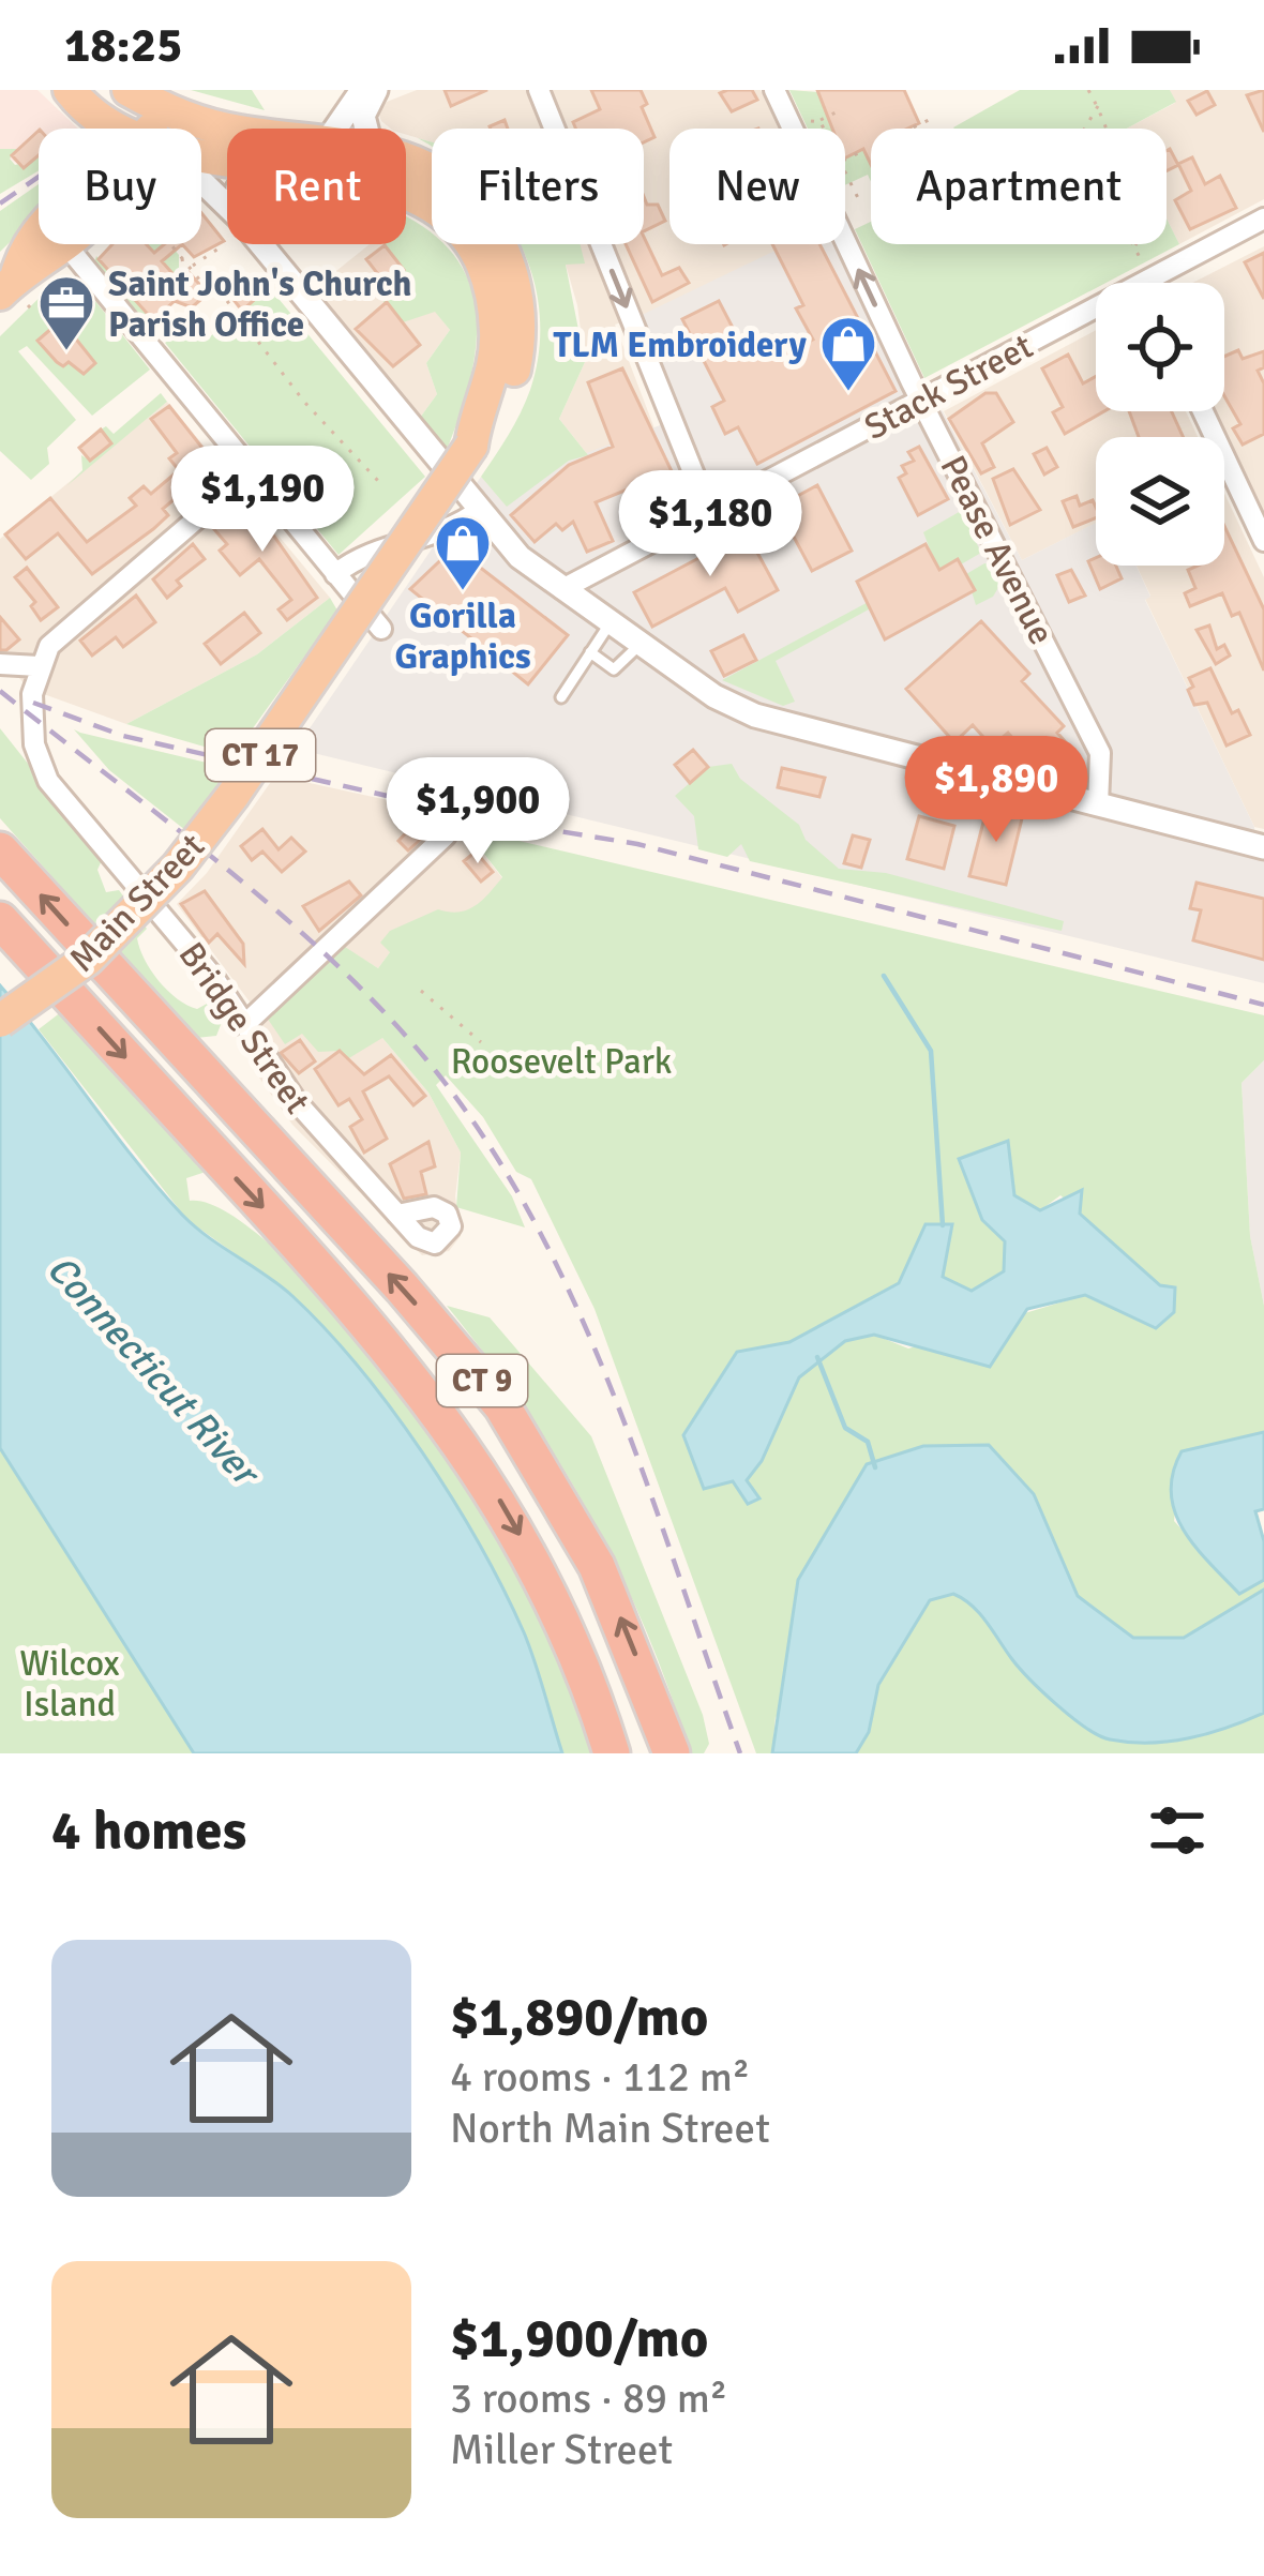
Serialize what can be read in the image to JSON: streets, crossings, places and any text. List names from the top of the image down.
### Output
{
  "streets": {
    "highway": ["CT 17", "Main Street", "CT 9"],
    "street": ["Stack Street", "Pease Avenue", "Bridge Street"]
  },
  "crossings": [
    ["Stack Street", "Pease Avenue"]
  ],
  "one_way": ["Pease Avenue"],
  "water": ["Connecticut River"],
  "parks": ["Roosevelt Park", "Wilcox Island"],
  "places": {
    "office": ["Saint John's Church Parish Office"],
    "shop": ["TLM Embroidery", "Gorilla Graphics"]
  },
  "page": {
    "status": "18:25",
    "chip": [
      "Buy",
      "Rent",
      "Filters",
      "New",
      "Apartment"
    ],
    "price": [
      "$1,190",
      "$1,180",
      "$1,890",
      "$1,900"
    ],
    "heading": "4 homes",
    "list": [
      {
        "name": "$1,890/mo",
        "note": "4 rooms · 112 m² · North Main Street"
      },
      {
        "name": "$1,900/mo",
        "note": "3 rooms · 89 m² · Miller Street"
      }
    ]
  }
}
